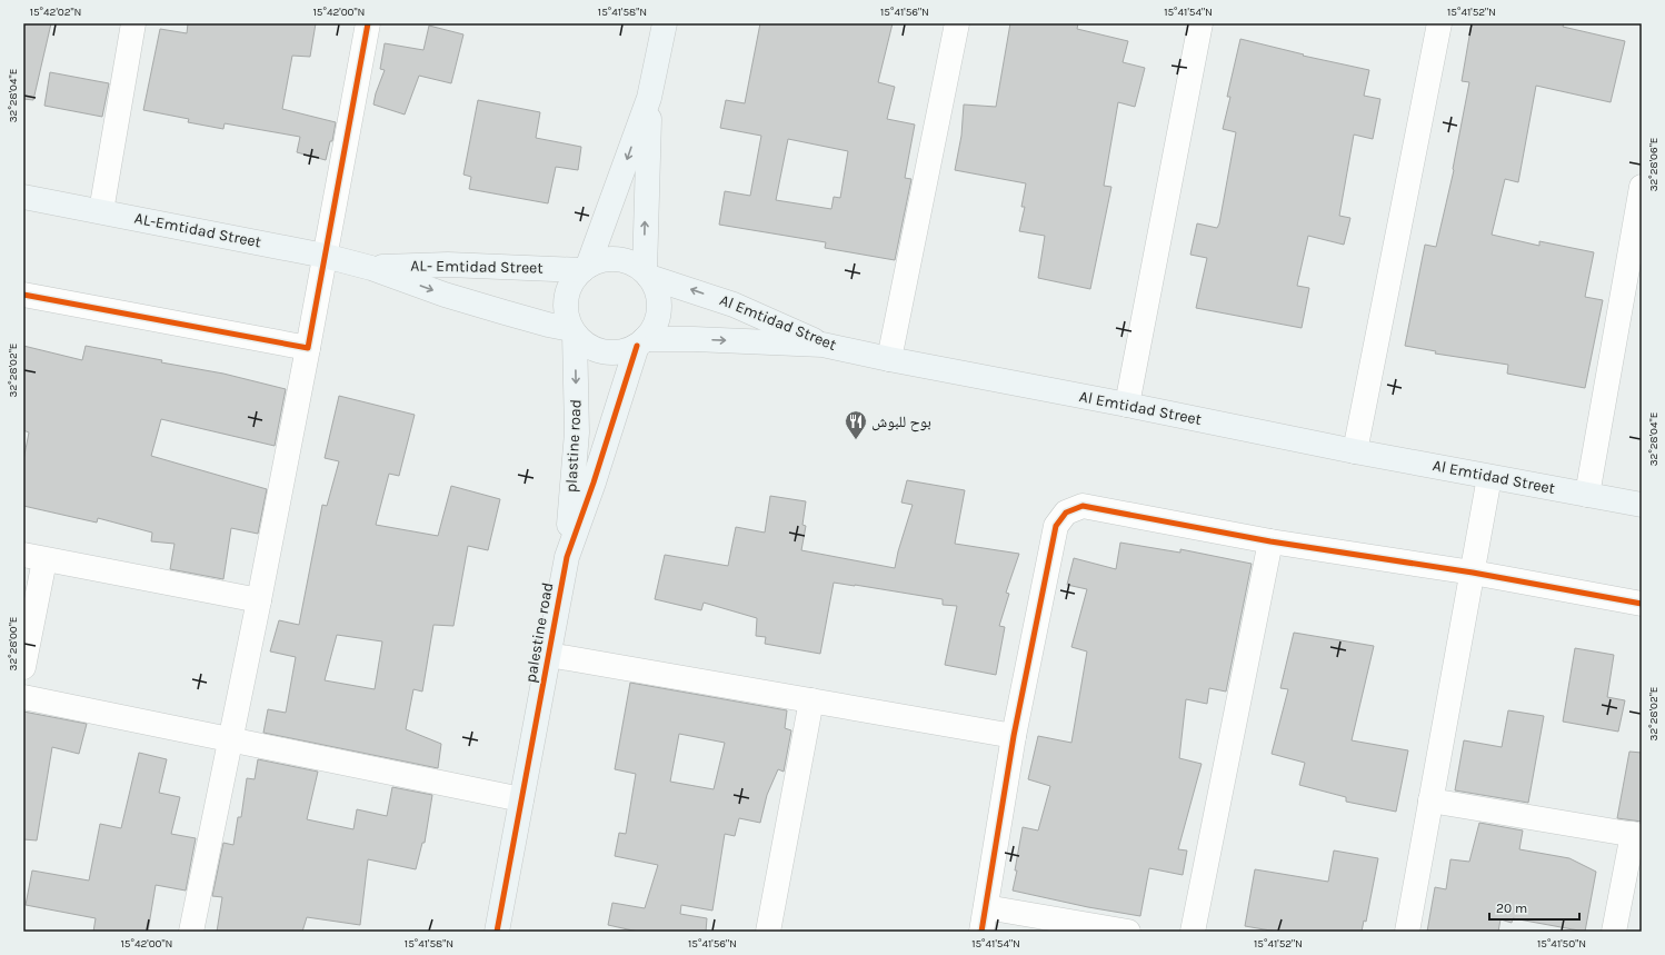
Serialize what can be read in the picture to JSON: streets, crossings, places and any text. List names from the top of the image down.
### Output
{
  "streets": {
    "street": [
      "AL-Emtidad Street",
      "AL- Emtidad Street",
      "Al Emtidad Street",
      "plastine road",
      "palestine road"
    ]
  },
  "crossings": [
    ["AL-Emtidad Street", "AL- Emtidad Street"],
    ["AL- Emtidad Street", "Al Emtidad Street"],
    ["AL- Emtidad Street", "plastine road"],
    ["AL- Emtidad Street", "palestine road"],
    ["Al Emtidad Street", "plastine road"],
    ["Al Emtidad Street", "palestine road"],
    ["plastine road", "palestine road"]
  ],
  "one_way": ["plastine road"],
  "places": {
    "restaurant": ["بوح للبوش"]
  },
  "scale_bar": "20 m",
  "coordinates": [
    "15°42'02\"N",
    "15°42'00\"N",
    "15°41'58\"N",
    "15°41'56\"N",
    "15°41'54\"N",
    "15°41'52\"N",
    "32°28'04\"E",
    "32°28'06\"E",
    "32°28'02\"E",
    "32°28'00\"E",
    "15°41'50\"N"
  ]
}
